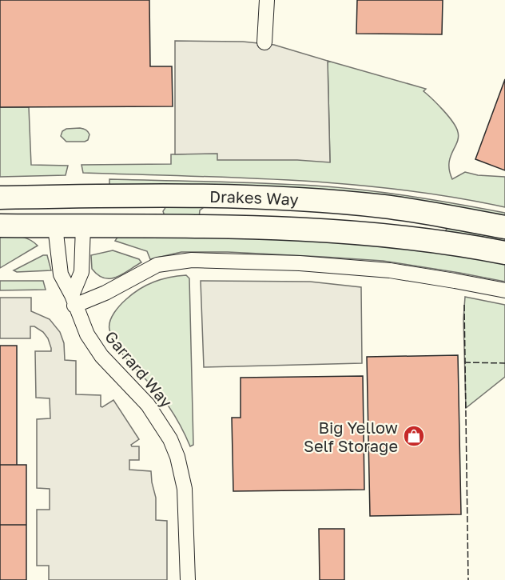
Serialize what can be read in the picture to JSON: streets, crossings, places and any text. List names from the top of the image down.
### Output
{
  "streets": {
    "main road": ["Drakes Way"],
    "street": ["Garrard Way"]
  },
  "crossings": [
    ["Drakes Way", "Garrard Way"]
  ],
  "places": {
    "shop": ["Big Yellow Self Storage"]
  }
}
